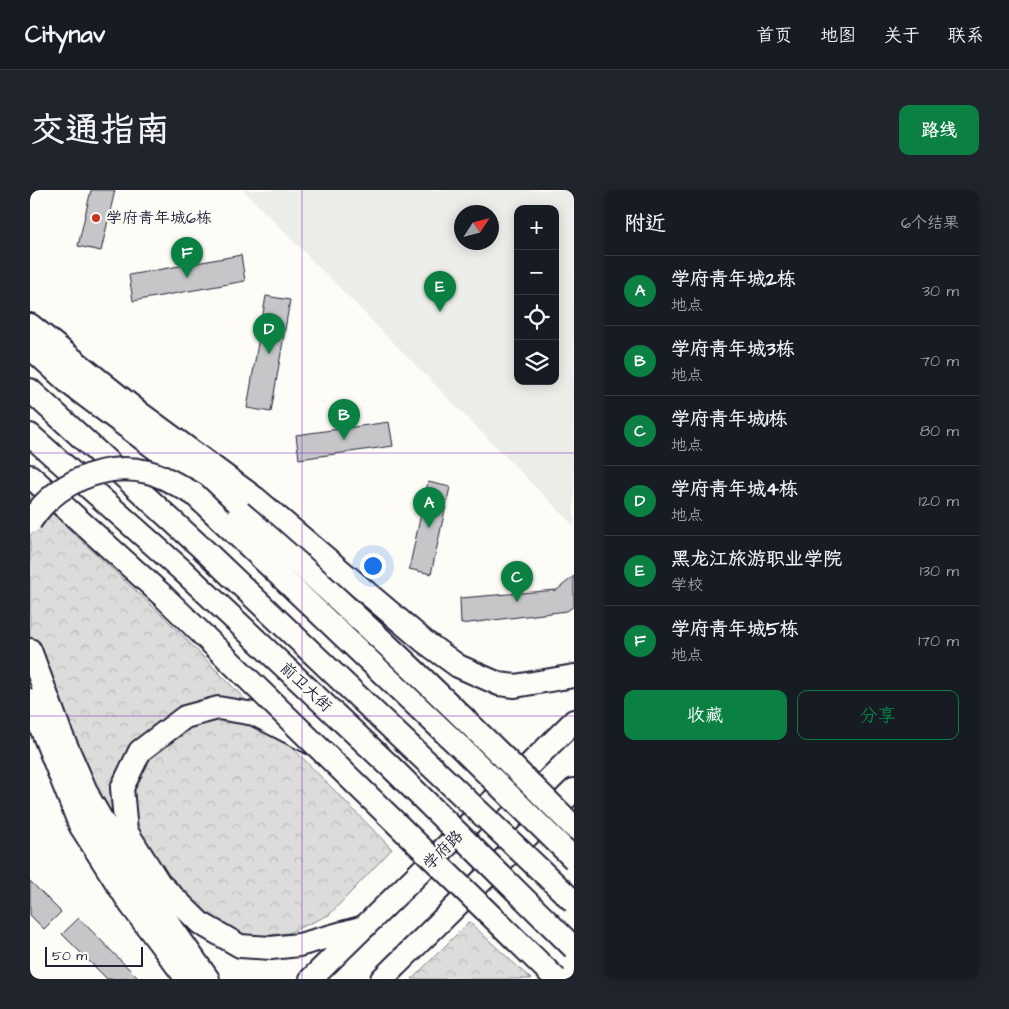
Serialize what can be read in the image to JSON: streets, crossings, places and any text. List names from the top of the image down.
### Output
{
  "streets": {
    "highway": ["前卫大街", "学府路"]
  },
  "places": ["学府青年城6栋"],
  "scale_bar": "50 m",
  "north": "top right",
  "page": {
    "header": "Citynav",
    "nav": [
      "首页",
      "地图",
      "关于",
      "联系"
    ],
    "title": "交通指南",
    "buttons": [
      "路线",
      ["收藏", "分享"]
    ],
    "heading": ["附近", "6个结果"],
    "map_buttons": ["+", "−"],
    "pins": [
      "F",
      "E",
      "D",
      "B",
      "A",
      "C"
    ],
    "list": [
      {
        "mark": "A",
        "name": "学府青年城2栋",
        "note": "地点",
        "value": "30 m"
      },
      {
        "mark": "B",
        "name": "学府青年城3栋",
        "note": "地点",
        "value": "70 m"
      },
      {
        "mark": "C",
        "name": "学府青年城1栋",
        "note": "地点",
        "value": "80 m"
      },
      {
        "mark": "D",
        "name": "学府青年城4栋",
        "note": "地点",
        "value": "120 m"
      },
      {
        "mark": "E",
        "name": "黑龙江旅游职业学院",
        "note": "学校",
        "value": "130 m"
      },
      {
        "mark": "F",
        "name": "学府青年城5栋",
        "note": "地点",
        "value": "170 m"
      }
    ],
    "scale": "50 m"
  }
}
